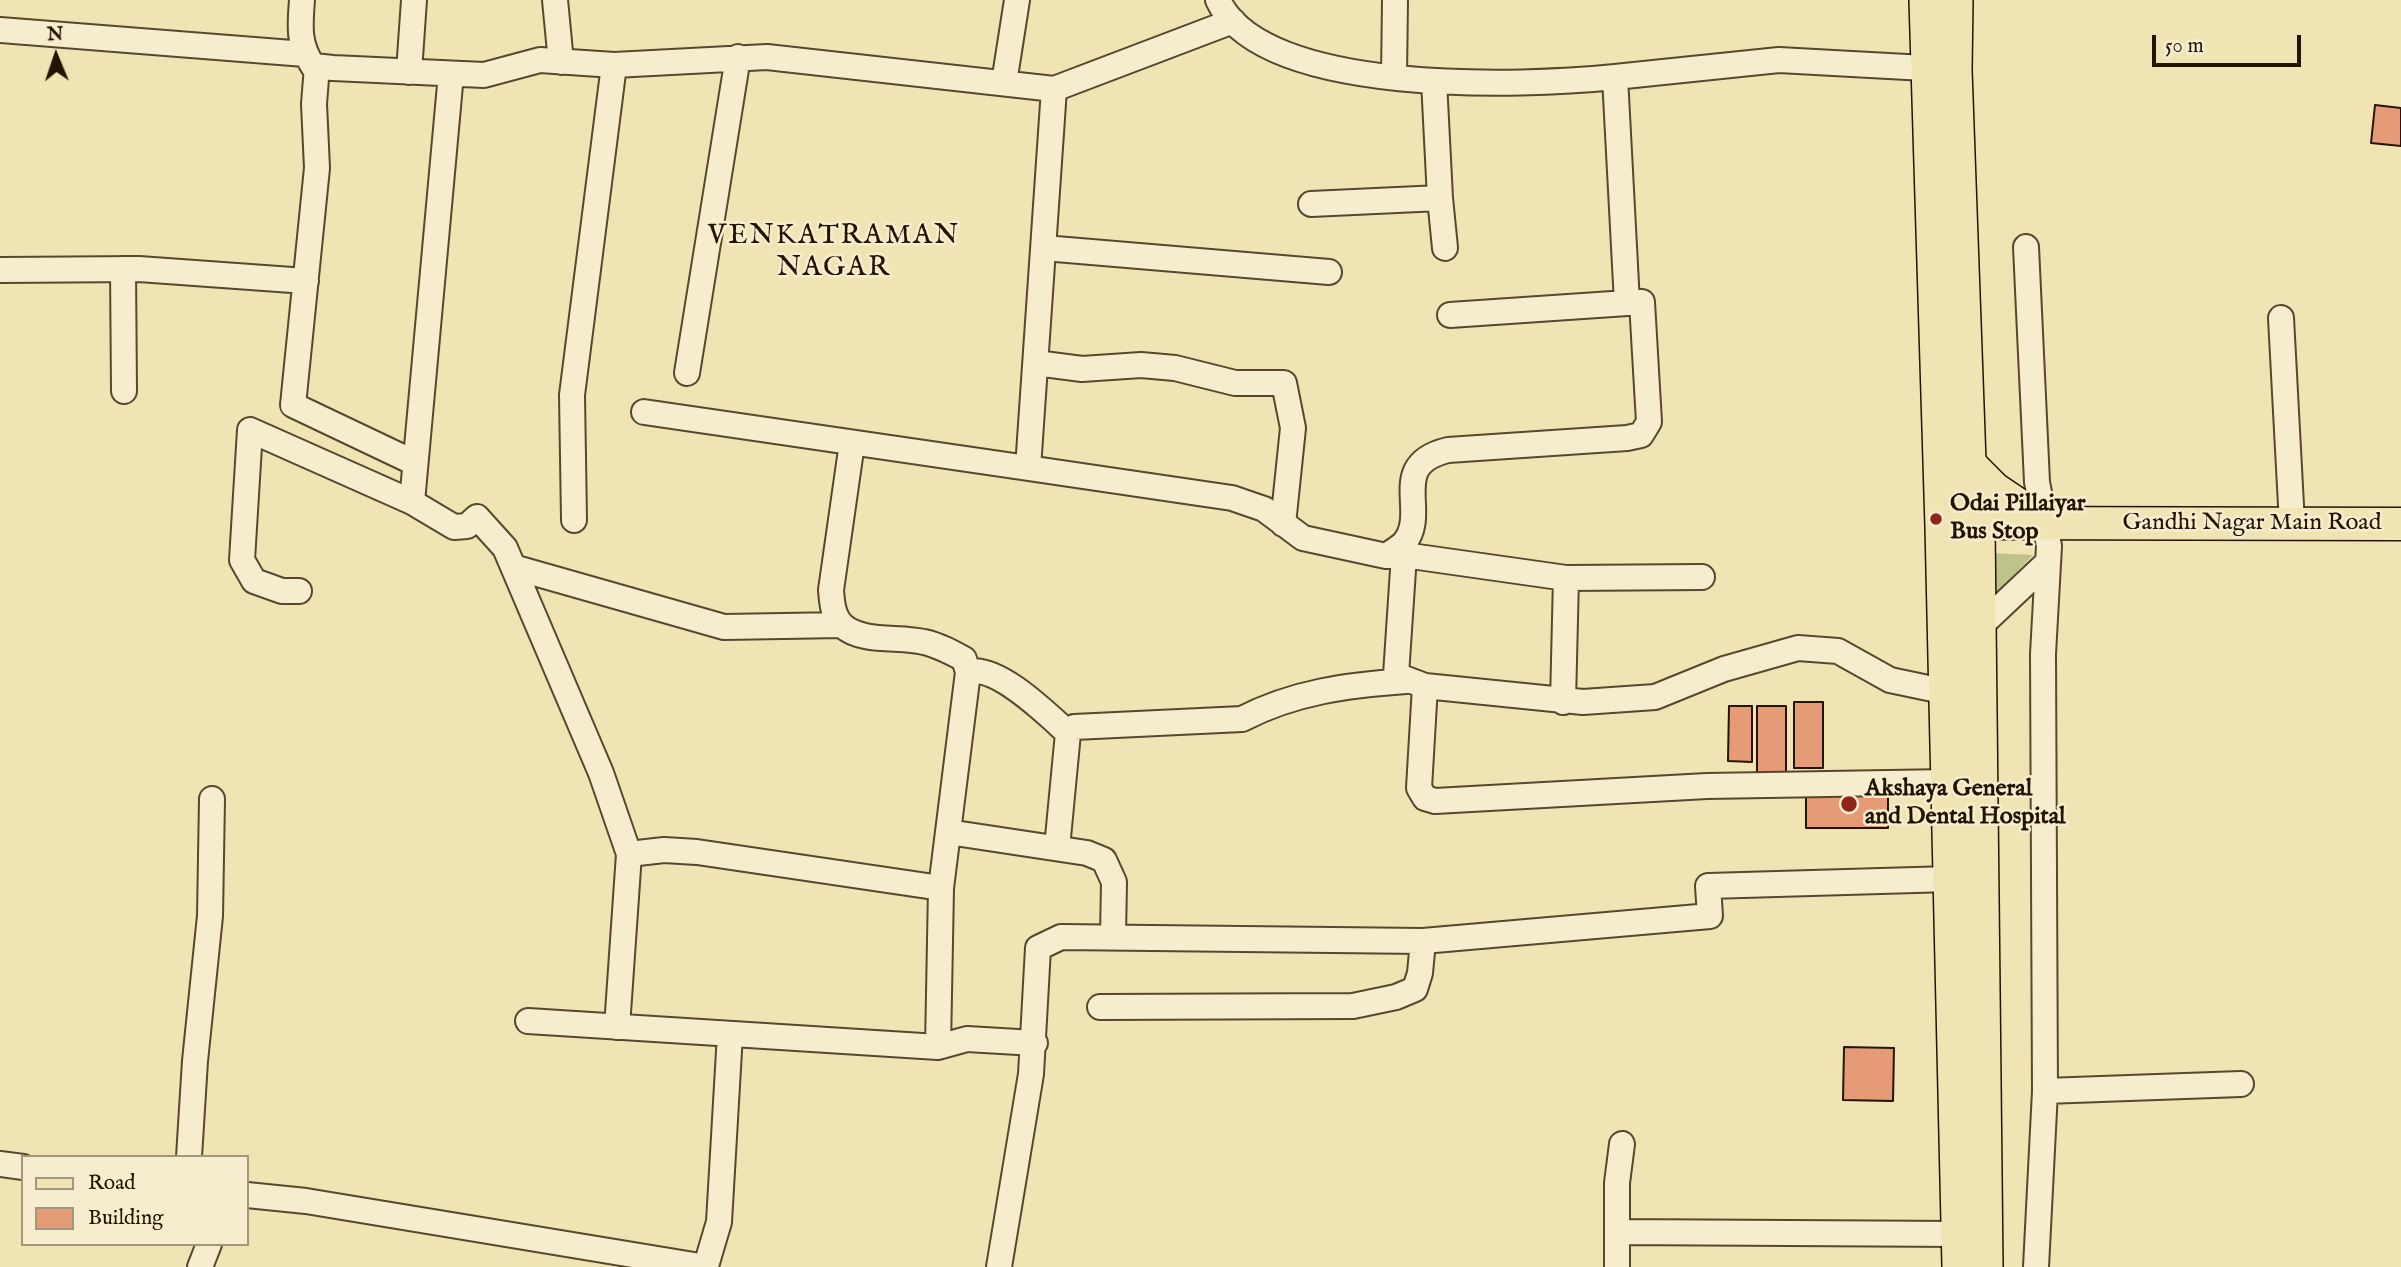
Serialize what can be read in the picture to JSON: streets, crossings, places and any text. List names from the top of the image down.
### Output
{
  "streets": {
    "main road": ["Gandhi Nagar Main Road"]
  },
  "districts": ["VENKATRAMAN NAGAR"],
  "places": ["Odai Pillaiyar Bus Stop", "Akshaya General and Dental Hospital"],
  "legend": ["Road", "Building"],
  "scale_bar": "50 m",
  "north": "top"
}
